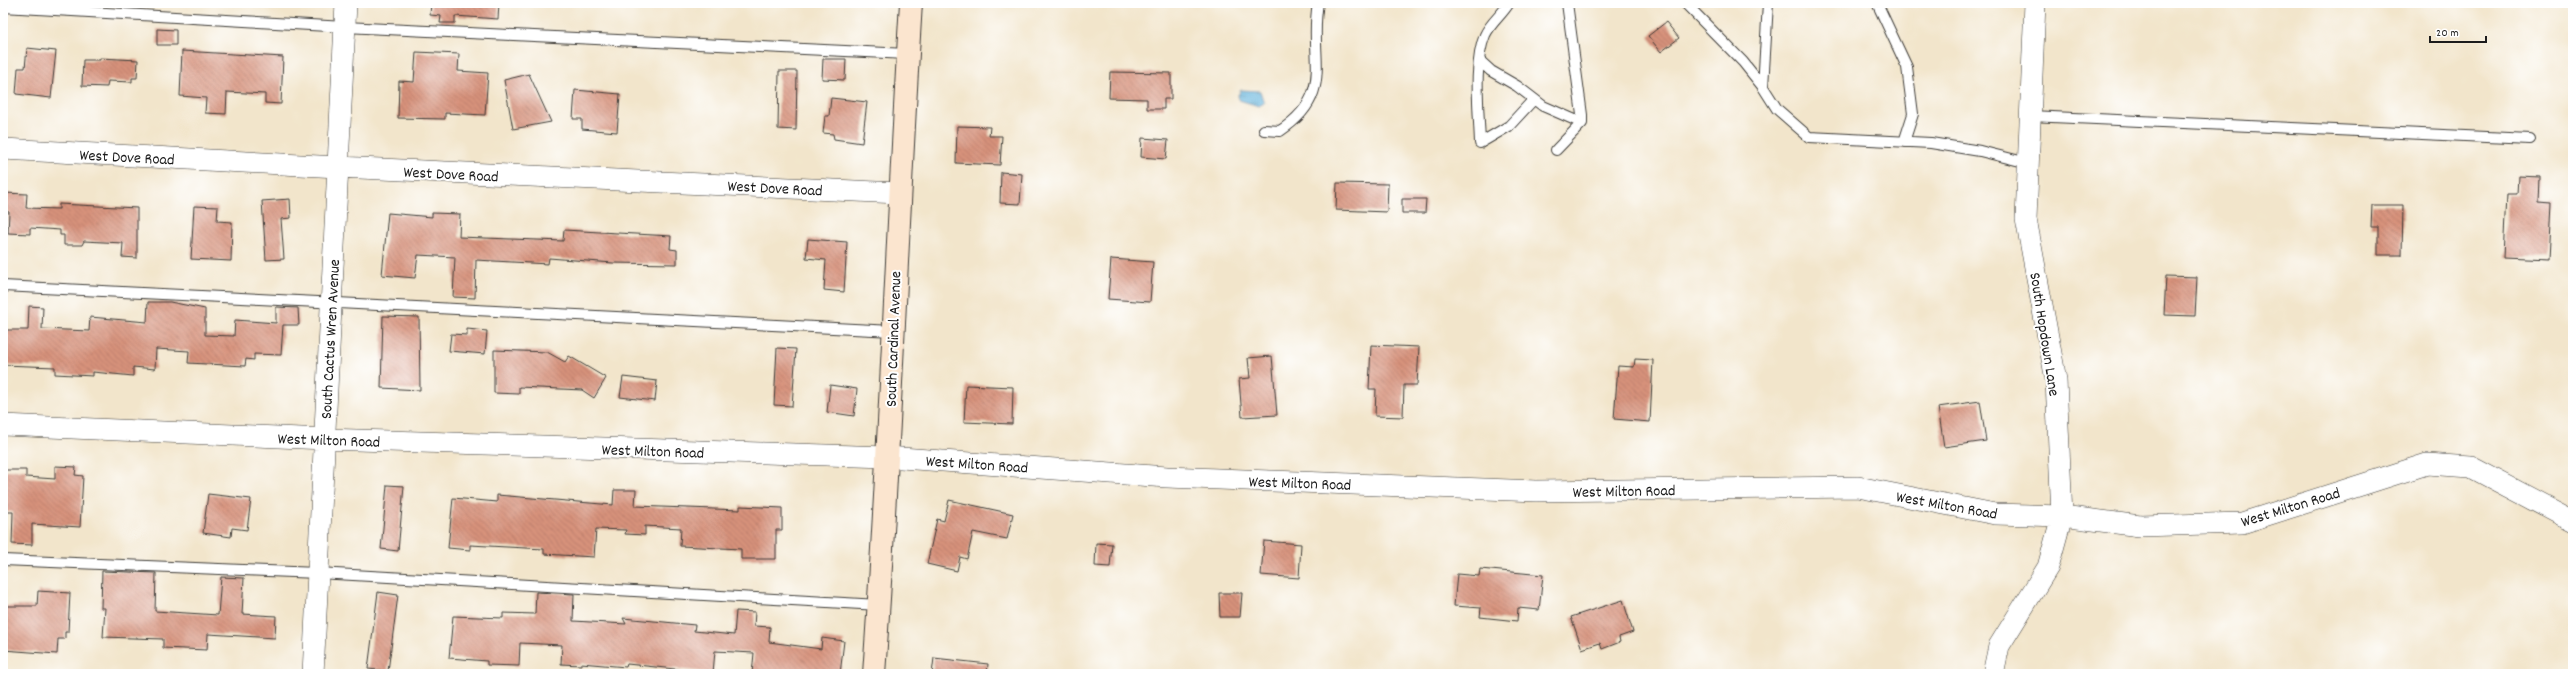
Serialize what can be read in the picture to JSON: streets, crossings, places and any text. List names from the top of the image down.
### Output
{
  "streets": {
    "main road": ["South Cardinal Avenue"],
    "street": [
      "West Dove Road",
      "South Hopdown Lane",
      "South Cactus Wren Avenue",
      "West Milton Road"
    ]
  },
  "crossings": [
    ["West Dove Road", "South Cactus Wren Avenue"],
    ["West Dove Road", "South Cardinal Avenue"],
    ["South Hopdown Lane", "West Milton Road"],
    ["South Cactus Wren Avenue", "West Milton Road"],
    ["South Cardinal Avenue", "West Milton Road"]
  ],
  "scale_bar": "20 m"
}
